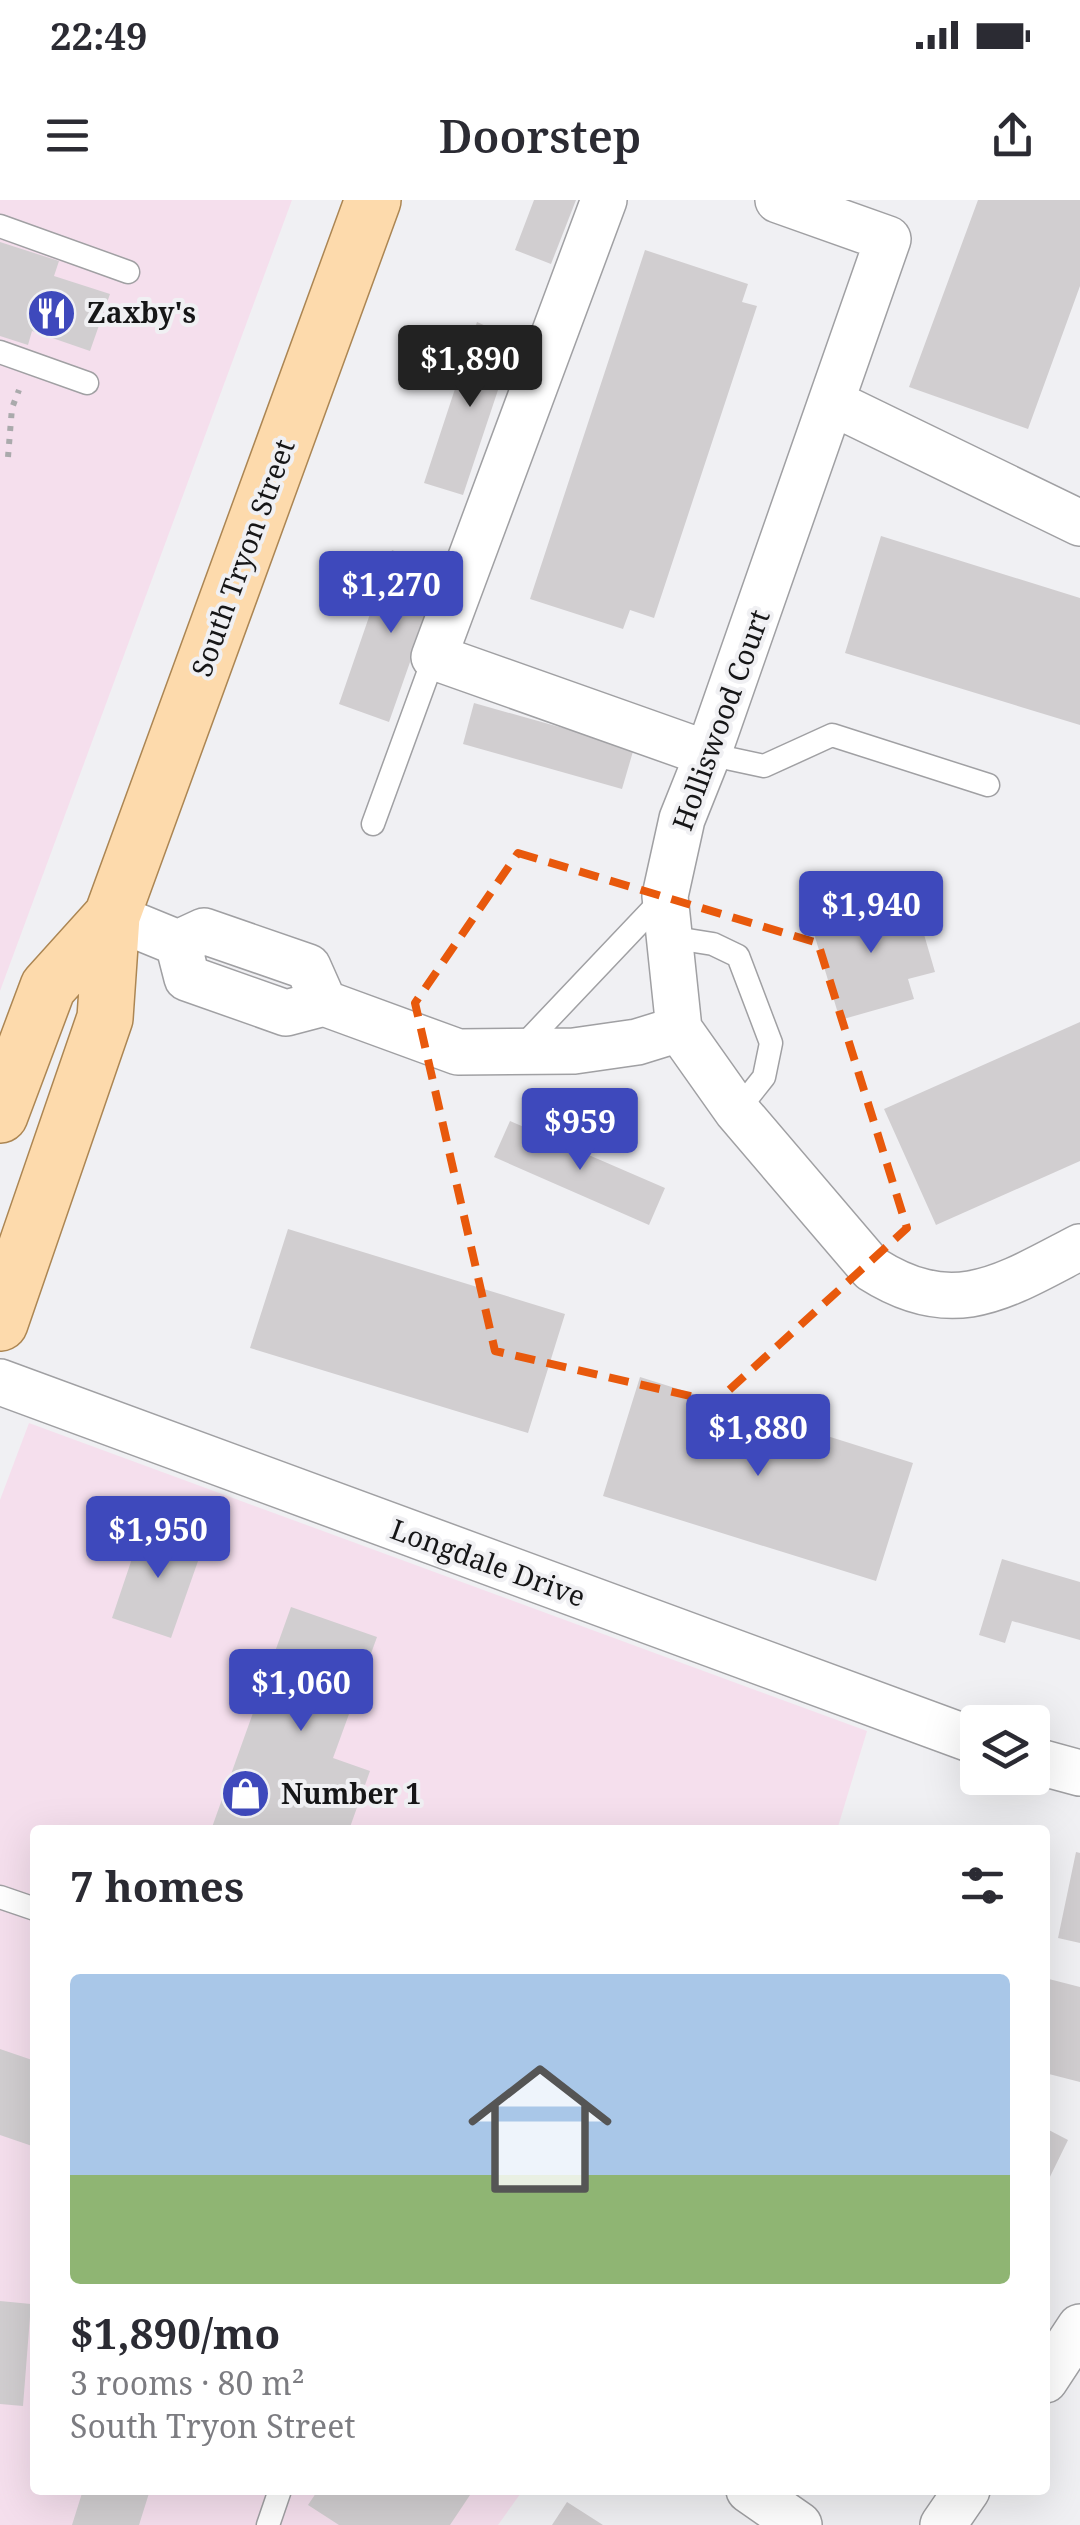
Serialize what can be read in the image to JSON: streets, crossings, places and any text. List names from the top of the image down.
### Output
{
  "streets": {
    "main road": ["South Tryon Street"],
    "street": ["Holliswood Court", "Longdale Drive"]
  },
  "places": {
    "restaurant": ["Zaxby's"],
    "shop": ["Number 1"]
  },
  "page": {
    "status": "22:49",
    "header": "Doorstep",
    "price": [
      "$1,890",
      "$1,270",
      "$1,940",
      "$959",
      "$1,880",
      "$1,950",
      "$1,060"
    ],
    "heading": "7 homes",
    "list": [
      {
        "name": "$1,890/mo",
        "note": "3 rooms · 80 m² · South Tryon Street"
      }
    ]
  }
}
